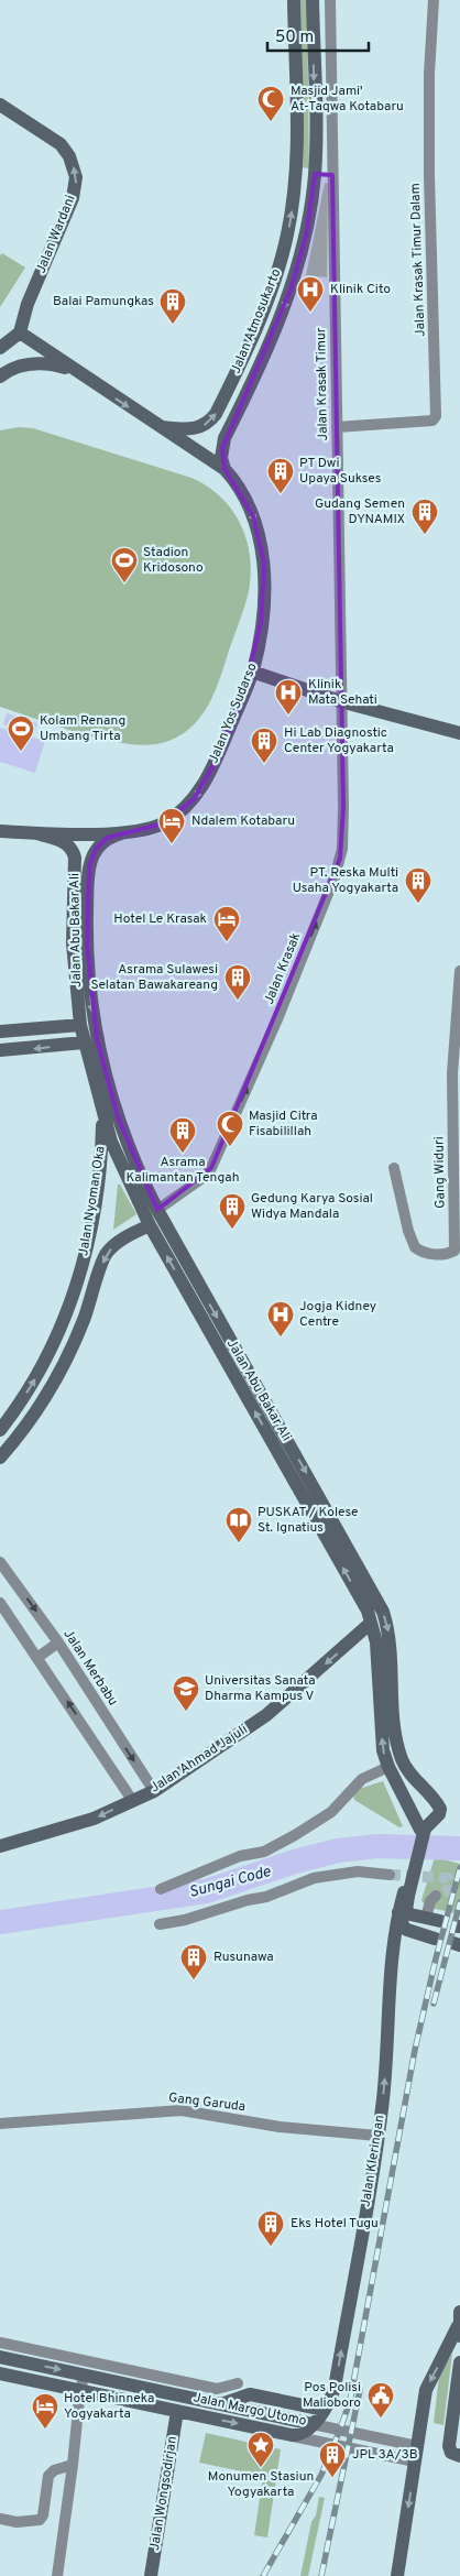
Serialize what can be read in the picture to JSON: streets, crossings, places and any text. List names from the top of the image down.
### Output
{
  "streets": {
    "main road": [
      "Jalan Wardani",
      "Jalan Atmosukarto",
      "Jalan Yos Sudarso",
      "Jalan Abu Bakar Ali",
      "Jalan Nyoman Oka",
      "Jalan Ahmad Jajuli",
      "Jalan Kleringan",
      "Jalan Margo Utomo",
      "Jalan Wongsodirjan"
    ],
    "street": [
      "Jalan Krasak Timur Dalam",
      "Jalan Krasak Timur",
      "Jalan Krasak",
      "Gang Widuri",
      "Jalan Merbabu",
      "Gang Garuda"
    ]
  },
  "crossings": [
    ["Jalan Wardani", "Jalan Yos Sudarso"],
    ["Jalan Krasak Timur Dalam", "Jalan Krasak Timur"],
    ["Jalan Atmosukarto", "Jalan Yos Sudarso"],
    ["Jalan Krasak Timur", "Jalan Krasak"],
    ["Jalan Yos Sudarso", "Jalan Abu Bakar Ali"],
    ["Jalan Abu Bakar Ali", "Jalan Krasak"],
    ["Jalan Abu Bakar Ali", "Jalan Nyoman Oka"],
    ["Jalan Abu Bakar Ali", "Jalan Ahmad Jajuli"],
    ["Jalan Abu Bakar Ali", "Jalan Kleringan"],
    ["Jalan Merbabu", "Jalan Ahmad Jajuli"],
    ["Gang Garuda", "Jalan Kleringan"],
    ["Jalan Kleringan", "Jalan Margo Utomo"],
    ["Jalan Margo Utomo", "Jalan Wongsodirjan"]
  ],
  "one_way": ["Jalan Wardani", "Jalan Krasak", "Jalan Ahmad Jajuli"],
  "water": ["Sungai Code"],
  "places": {
    "mosque": ["Masjid Jami' At-Taqwa Kotabaru", "Masjid Citra Fisabilillah"],
    "hospital": ["Klinik Cito", "Klinik Mata Sehati", "Jogja Kidney Centre"],
    "building": [
      "Balai Pamungkas",
      "PT Dwi Upaya Sukses",
      "Gudang Semen DYNAMIX",
      "Hi Lab Diagnostic Center Yogyakarta",
      "PT. Reska Multi Usaha Yogyakarta",
      "Asrama Sulawesi Selatan Bawakareang",
      "Asrama Kalimantan Tengah",
      "Gedung Karya Sosial Widya Mandala",
      "Rusunawa",
      "Eks Hotel Tugu",
      "JPL 3A/3B"
    ],
    "sports": ["Stadion Kridosono", "Kolam Renang Umbang Tirta"],
    "hotel": ["Ndalem Kotabaru", "Hotel Le Krasak", "Hotel Bhinneka Yogyakarta"],
    "library": ["PUSKAT / Kolese St. Ignatius"],
    "school or university": ["Universitas Sanata Dharma Kampus V"],
    "public building": ["Pos Polisi Malioboro"],
    "place": ["Monumen Stasiun Yogyakarta"]
  },
  "scale_bar": "50 m"
}
